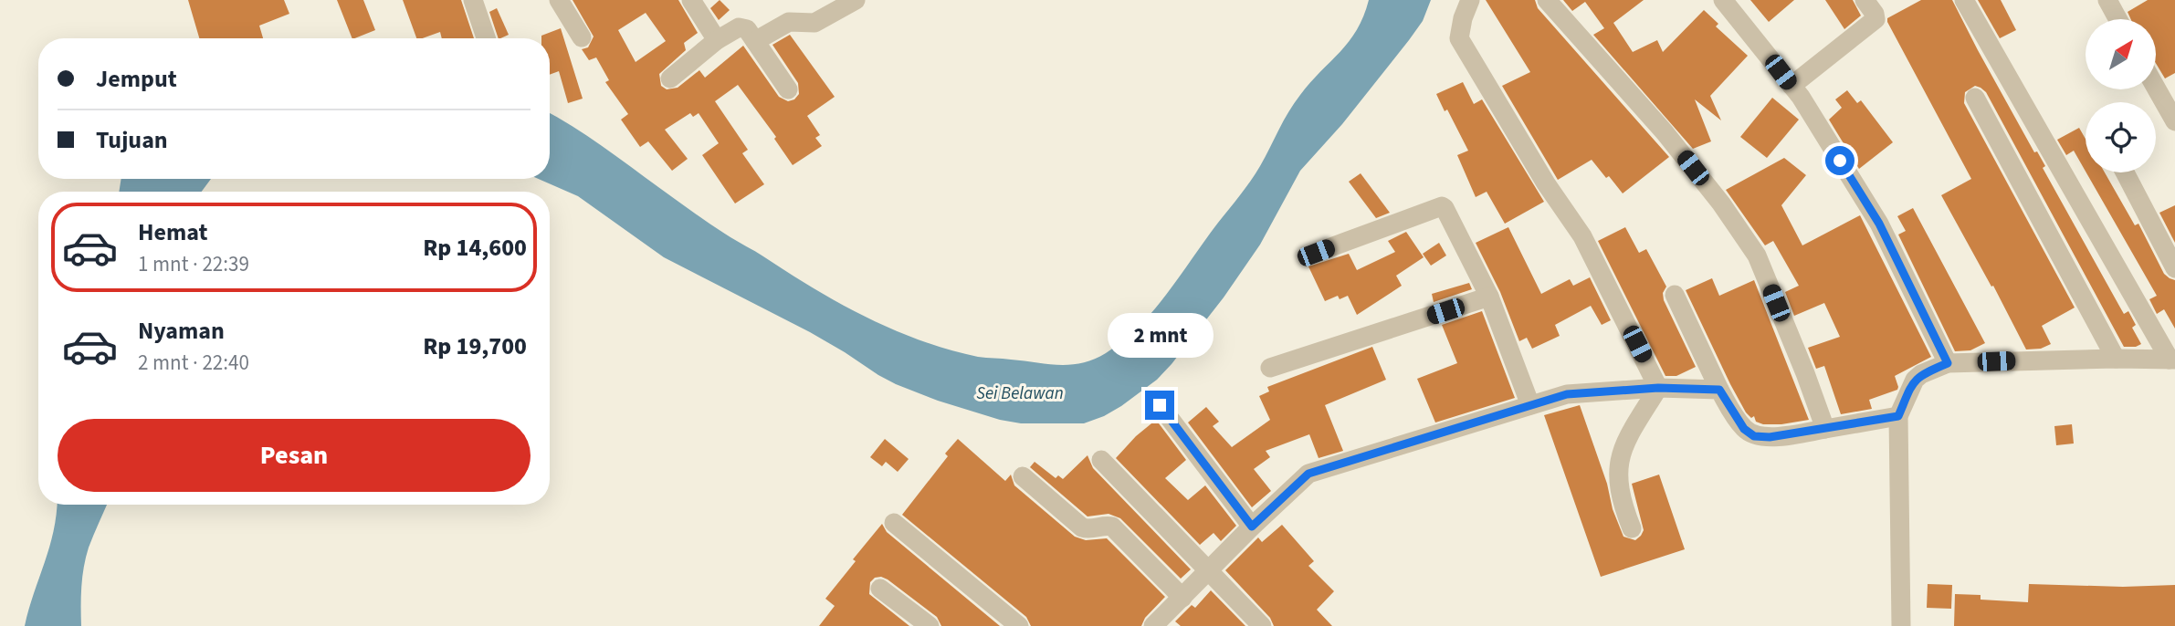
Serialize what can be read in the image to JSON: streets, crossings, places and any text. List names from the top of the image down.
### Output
{
  "water": ["Sei Belawan"],
  "north": "top right",
  "page": {
    "banner": ["Jemput", "Tujuan"],
    "list": [
      {
        "name": "Hemat",
        "note": "1 mnt · 22:39",
        "value": "Rp 14,600"
      },
      {
        "name": "Nyaman",
        "note": "2 mnt · 22:40",
        "value": "Rp 19,700"
      }
    ],
    "bubble": "2 mnt",
    "buttons": "Pesan"
  }
}
